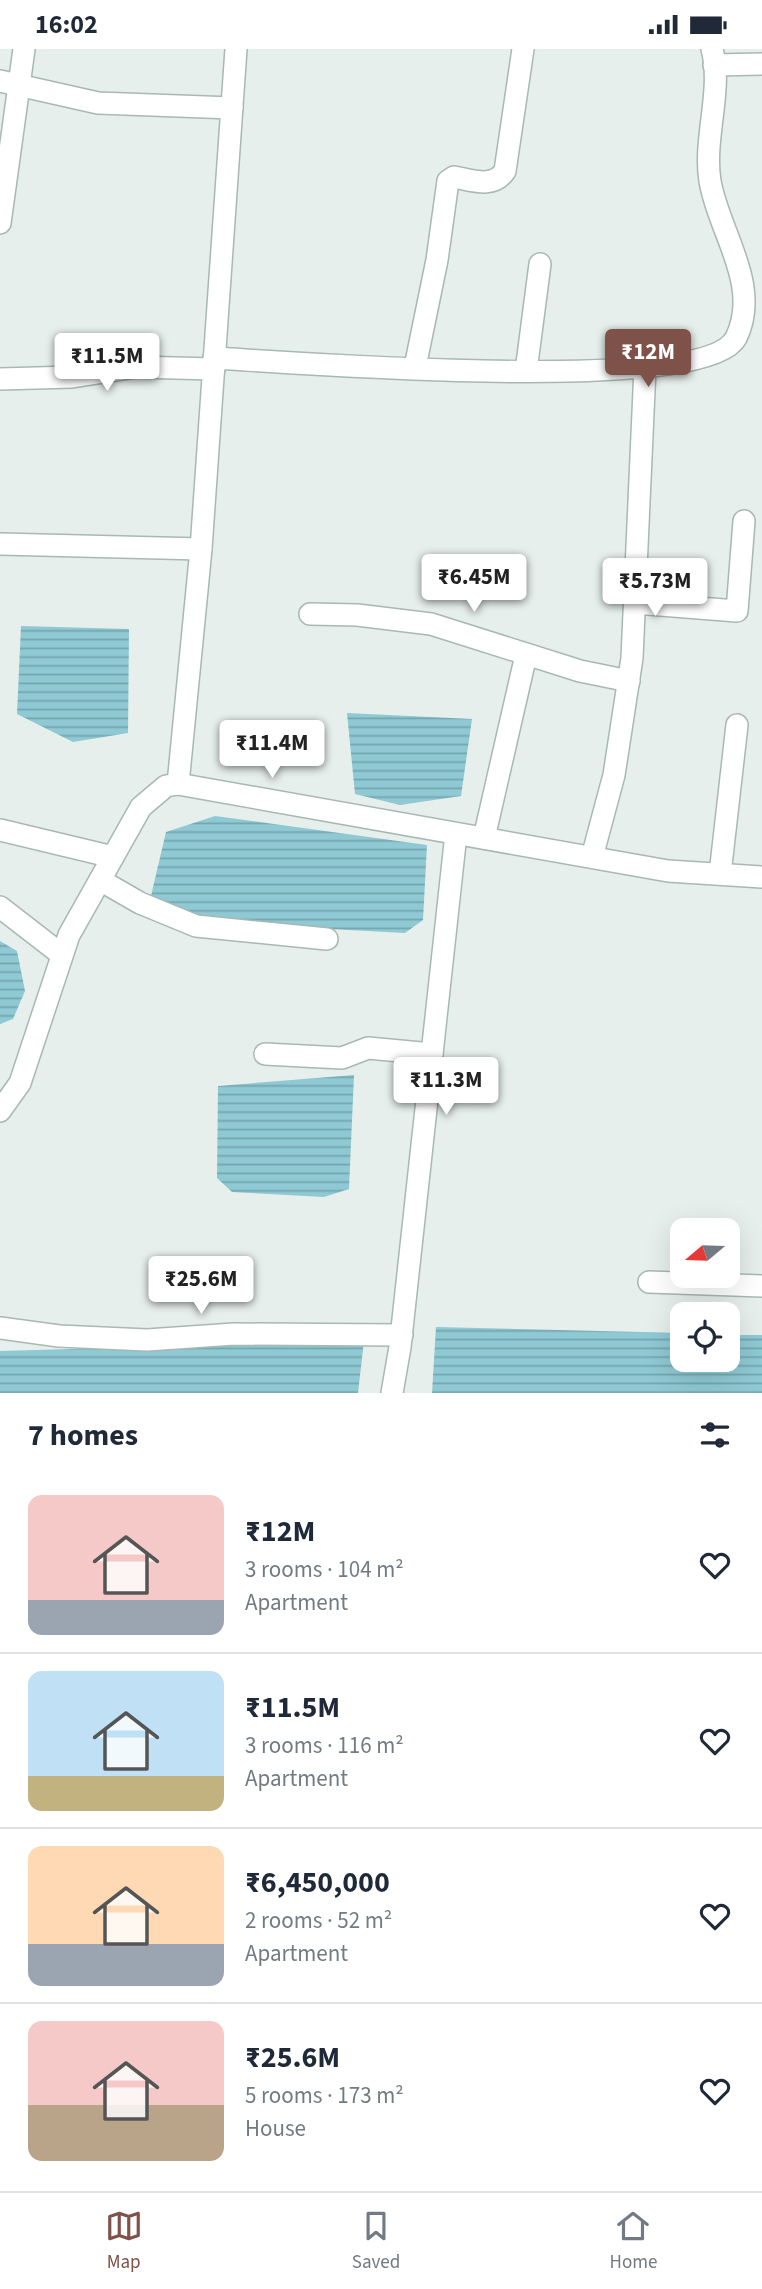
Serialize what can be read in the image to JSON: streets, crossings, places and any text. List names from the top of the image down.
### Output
{
  "north": "left",
  "page": {
    "status": "16:02",
    "price": [
      "₹12M",
      "₹11.5M",
      "₹6.45M",
      "₹5.73M",
      "₹11.4M",
      "₹11.3M",
      "₹25.6M"
    ],
    "heading": "7 homes",
    "list": [
      {
        "name": "₹12M",
        "note": "3 rooms · 104 m² · Apartment"
      },
      {
        "name": "₹11.5M",
        "note": "3 rooms · 116 m² · Apartment"
      },
      {
        "name": "₹6,450,000",
        "note": "2 rooms · 52 m² · Apartment"
      },
      {
        "name": "₹25.6M",
        "note": "5 rooms · 173 m² · House"
      }
    ],
    "tabs": ["Map", "Saved", "Home"]
  }
}
